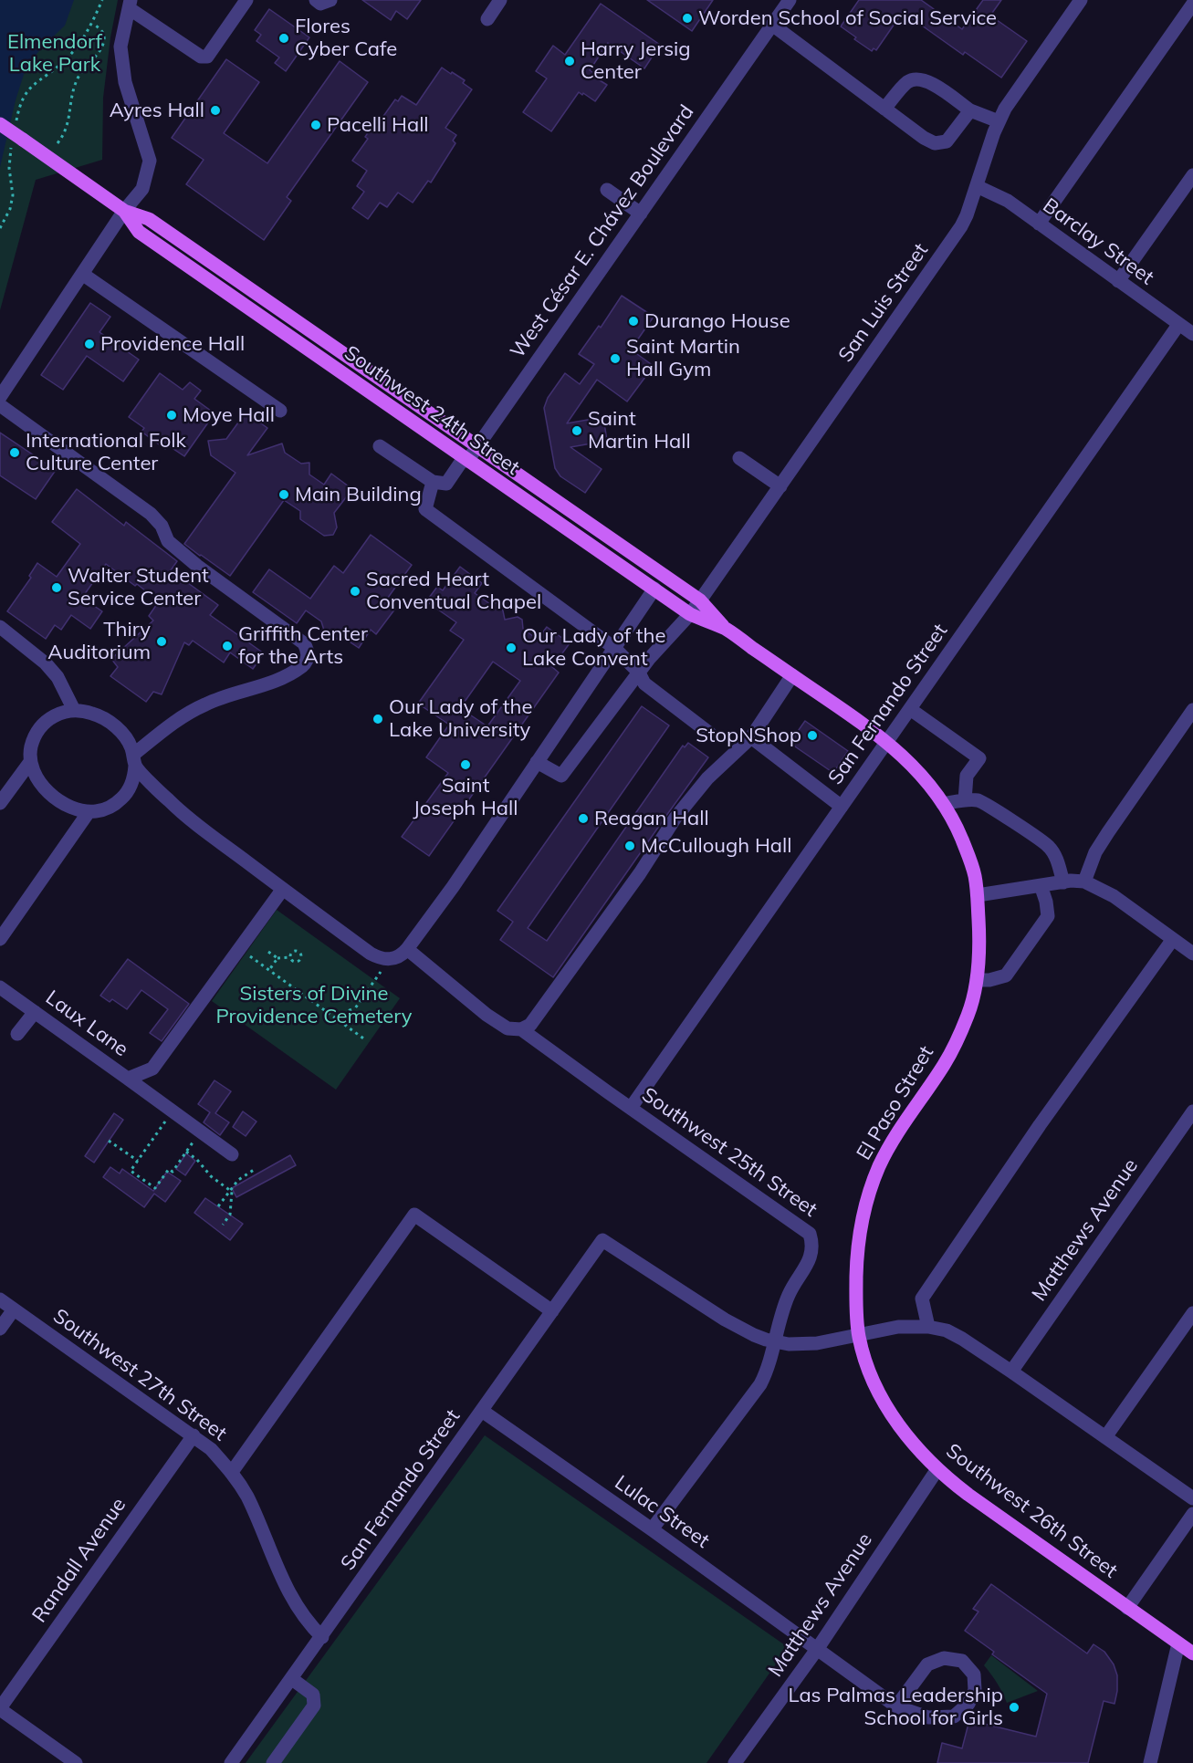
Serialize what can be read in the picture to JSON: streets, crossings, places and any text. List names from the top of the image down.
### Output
{
  "streets": {
    "main road": ["Southwest 24th Street", "El Paso Street", "Southwest 26th Street"],
    "street": [
      "West César E. Chávez Boulevard",
      "Barclay Street",
      "San Luis Street",
      "San Fernando Street",
      "Laux Lane",
      "Southwest 25th Street",
      "Matthews Avenue",
      "Southwest 27th Street",
      "Lulac Street",
      "Randall Avenue"
    ]
  },
  "crossings": [
    ["West César E. Chávez Boulevard", "Southwest 24th Street"],
    ["Barclay Street", "San Luis Street"],
    ["Barclay Street", "San Fernando Street"],
    ["San Luis Street", "Southwest 24th Street"],
    ["Southwest 24th Street", "San Fernando Street"],
    ["Southwest 24th Street", "El Paso Street"],
    ["San Fernando Street", "Southwest 25th Street"],
    ["San Fernando Street", "Southwest 27th Street"],
    ["San Fernando Street", "Lulac Street"],
    ["El Paso Street", "Southwest 26th Street"],
    ["Matthews Avenue", "Southwest 26th Street"],
    ["Matthews Avenue", "Lulac Street"],
    ["Southwest 27th Street", "Randall Avenue"]
  ],
  "parks": ["Elmendorf Lake Park", "Sisters of Divine Providence Cemetery"],
  "places": [
    "Worden School of Social Service",
    "Flores Cyber Cafe",
    "Harry Jersig Center",
    "Ayres Hall",
    "Pacelli Hall",
    "Durango House",
    "Providence Hall",
    "Saint Martin Hall Gym",
    "Moye Hall",
    "Saint Martin Hall",
    "International Folk Culture Center",
    "Main Building",
    "Walter Student Service Center",
    "Sacred Heart Conventual Chapel",
    "Thiry Auditorium",
    "Griffith Center for the Arts",
    "Our Lady of the Lake Convent",
    "Our Lady of the Lake University",
    "StopNShop",
    "Saint Joseph Hall",
    "Reagan Hall",
    "McCullough Hall",
    "Las Palmas Leadership School for Girls"
  ]
}
